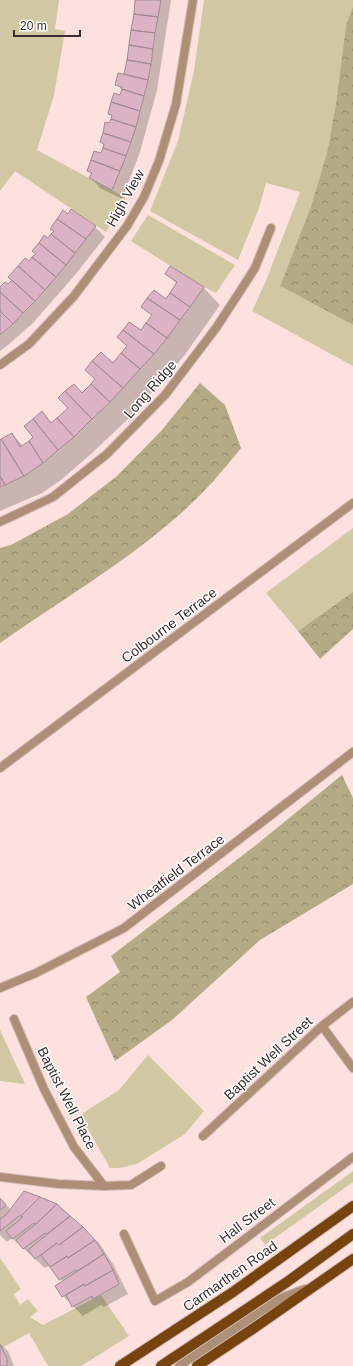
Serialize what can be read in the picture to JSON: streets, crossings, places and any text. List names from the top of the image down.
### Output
{
  "streets": {
    "main road": ["Carmarthen Road"],
    "street": [
      "High View",
      "Long Ridge",
      "Colbourne Terrace",
      "Wheatfield Terrace",
      "Baptist Well Street",
      "Baptist Well Place",
      "Hall Street"
    ]
  },
  "scale_bar": "20 m"
}
